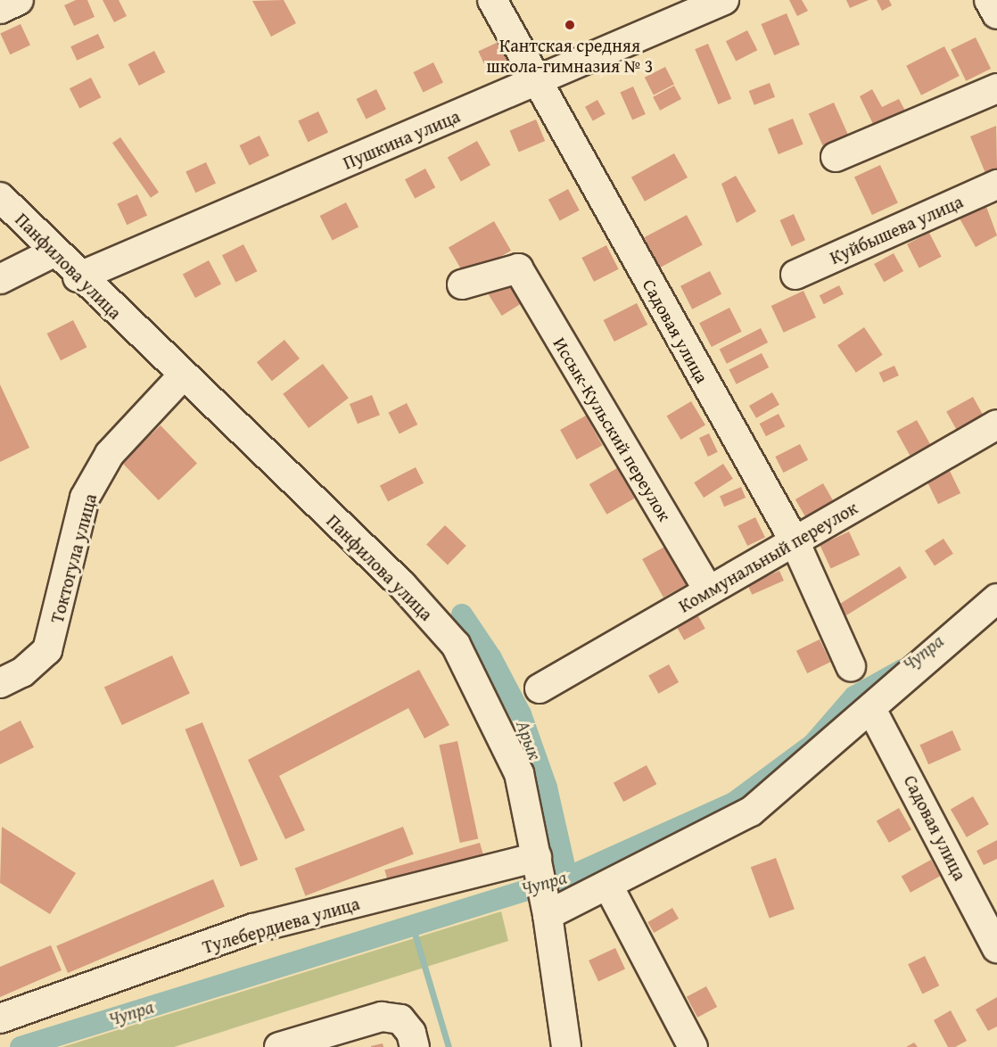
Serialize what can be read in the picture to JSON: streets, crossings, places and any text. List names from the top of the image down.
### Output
{
  "streets": {
    "street": [
      "Пушкина улица",
      "Куйбышева улица",
      "Панфилова улица",
      "Садовая улица",
      "Иссык-Кульский переулок",
      "Коммунальный переулок",
      "Токтогула улица",
      "Тулебердиева улица"
    ]
  },
  "crossings": [
    ["Пушкина улица", "Панфилова улица"],
    ["Пушкина улица", "Садовая улица"],
    ["Панфилова улица", "Токтогула улица"],
    ["Панфилова улица", "Тулебердиева улица"],
    ["Садовая улица", "Коммунальный переулок"],
    ["Иссык-Кульский переулок", "Коммунальный переулок"]
  ],
  "water": ["Чупра", "Арык"],
  "places": ["Кантская средняя школа-гимназия № 3"]
}
